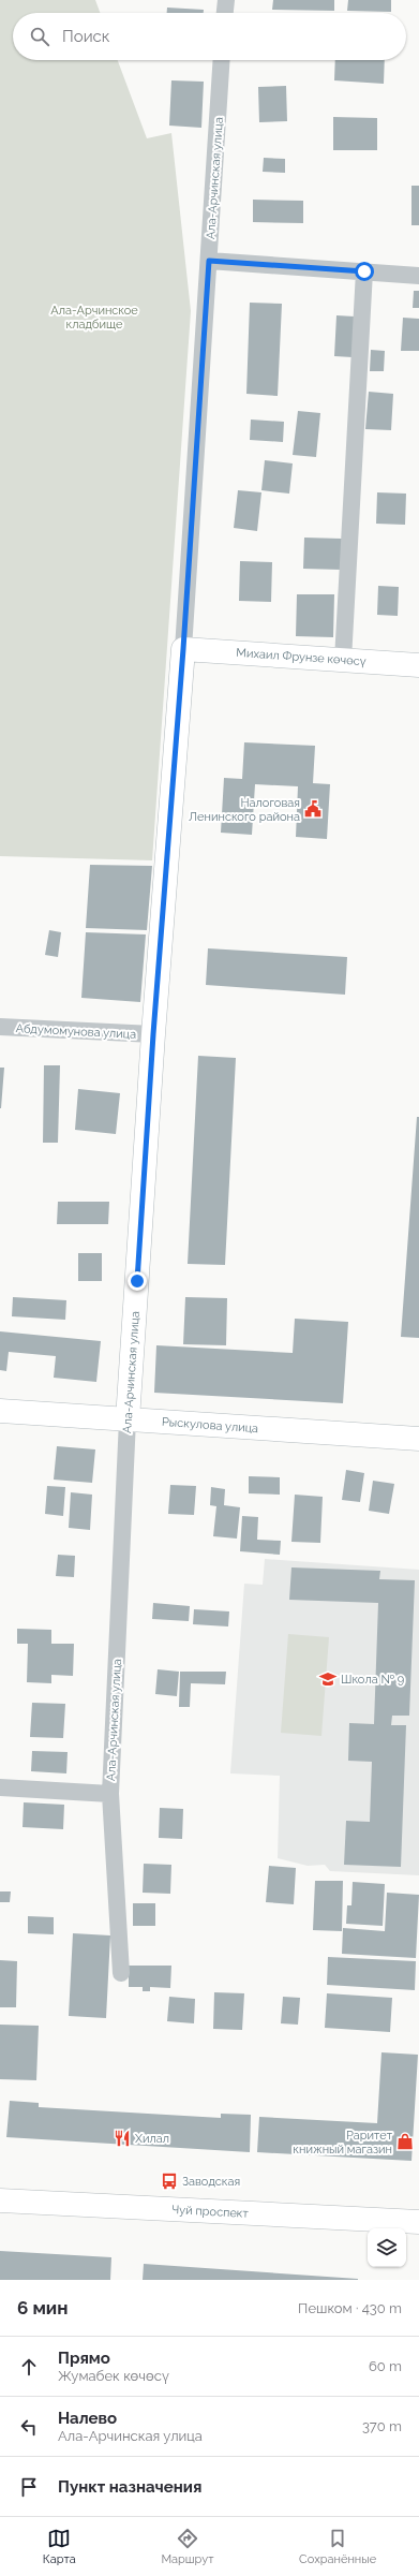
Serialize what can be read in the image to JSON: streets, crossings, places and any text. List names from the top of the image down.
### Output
{
  "streets": {
    "street": [
      "Ала-Арчинская улица",
      "Михаил Фрунзе көчөсү",
      "Абдумомунова улица",
      "Рыскулова улица",
      "Чуй проспект"
    ]
  },
  "crossings": [
    ["Ала-Арчинская улица", "Михаил Фрунзе көчөсү"],
    ["Ала-Арчинская улица", "Абдумомунова улица"],
    ["Ала-Арчинская улица", "Рыскулова улица"]
  ],
  "parks": ["Ала-Арчинское кладбище"],
  "places": {
    "public building": ["Налоговая Ленинского района"],
    "school or university": ["Школа № 9"],
    "restaurant": ["Хилал"],
    "shop": ["Раритет книжный магазин"],
    "bus stop": ["Заводская"]
  },
  "page": {
    "search": "Поиск",
    "heading": ["6 мин", "Пешком · 430 m"],
    "list": [
      ["Прямо", "Жумабек көчөсү", "60 m"],
      ["Налево", "Ала-Арчинская улица", "370 m"],
      "Пункт назначения"
    ],
    "nav": ["Карта", "Маршрут", "Сохранённые"]
  }
}
